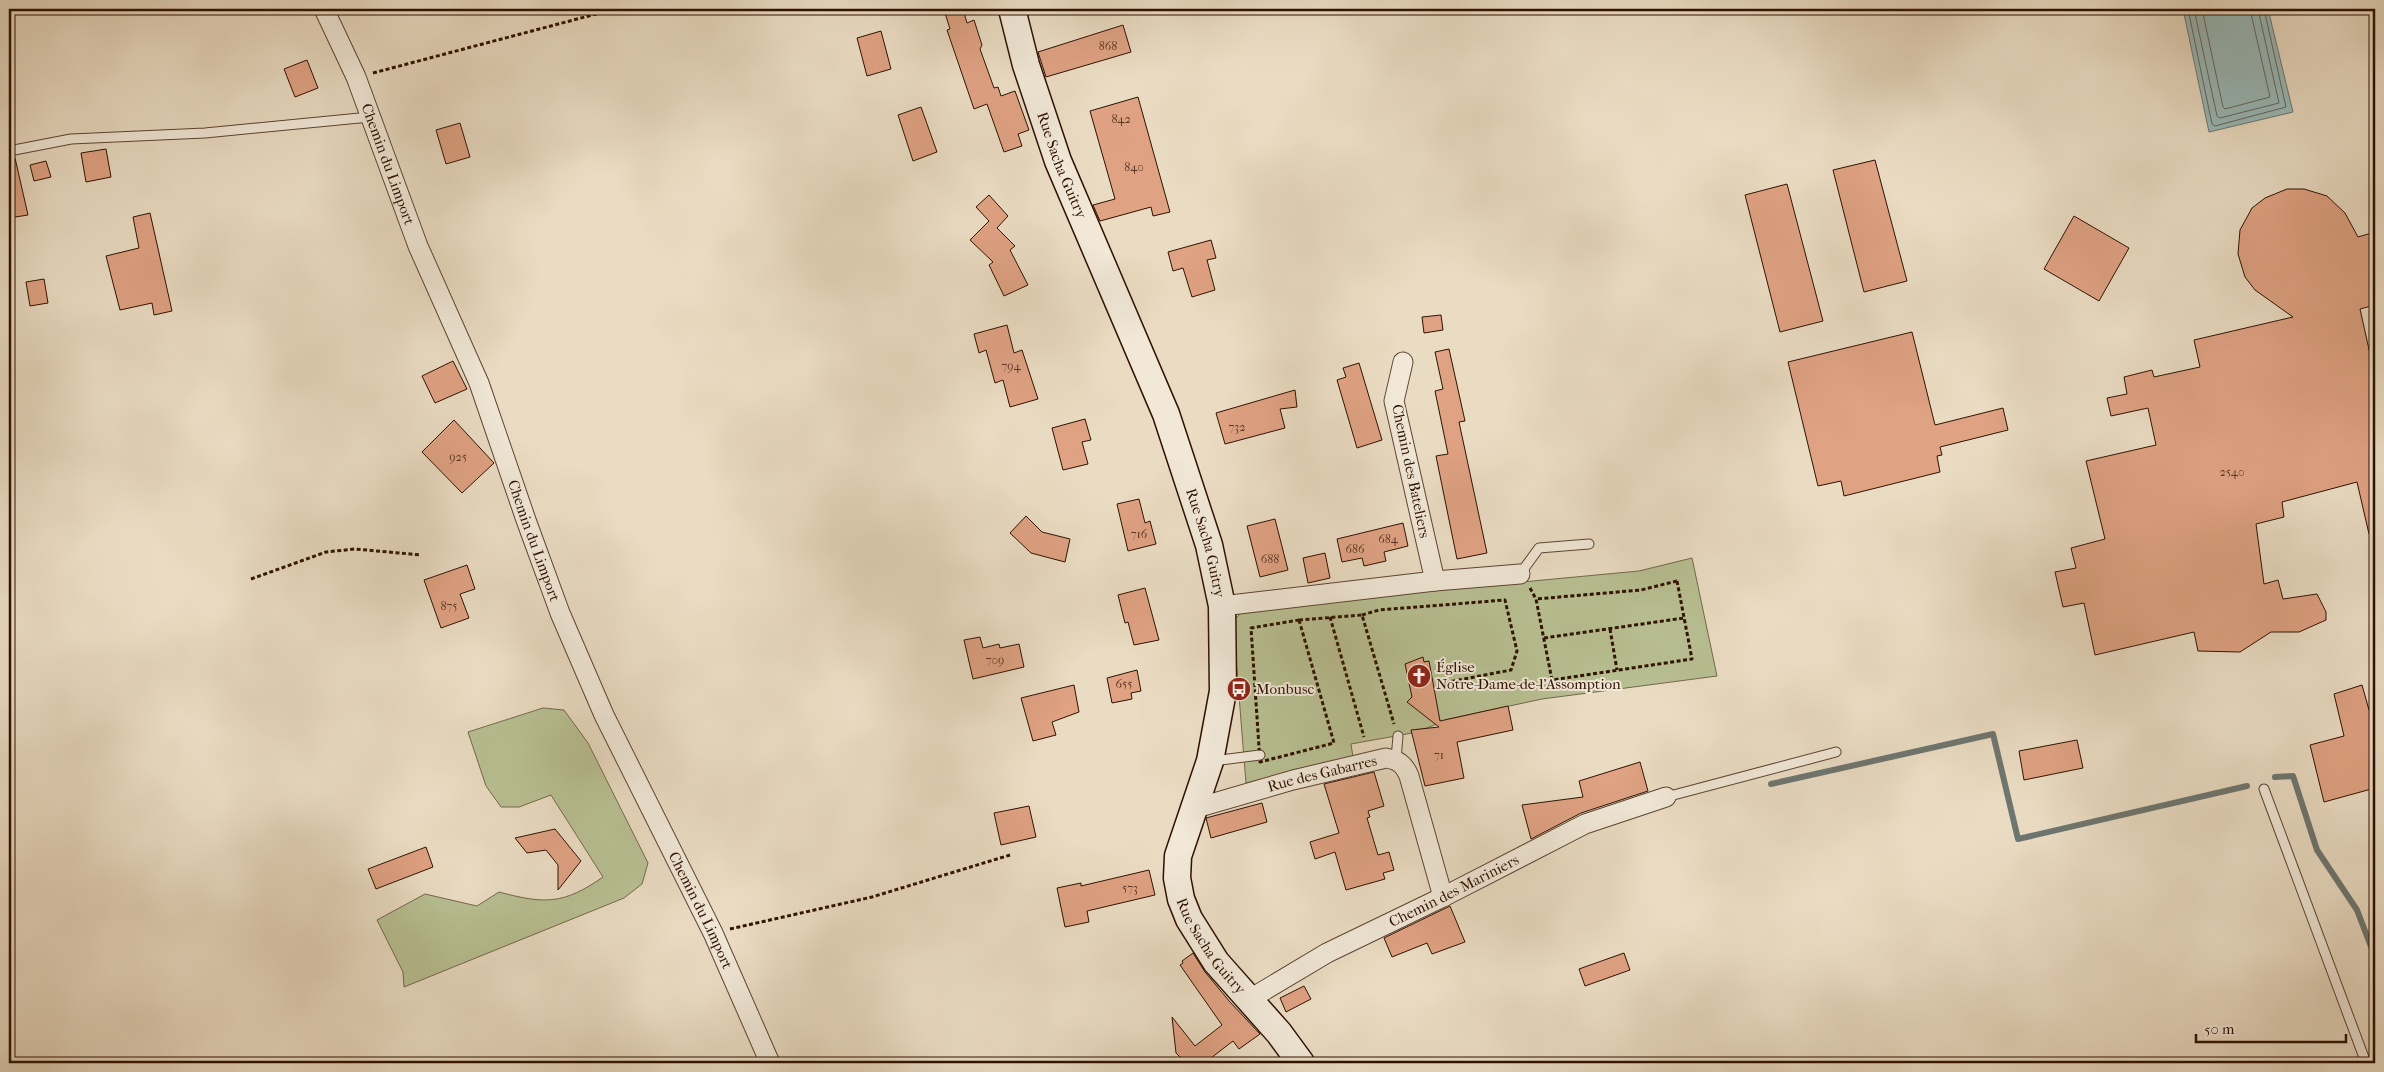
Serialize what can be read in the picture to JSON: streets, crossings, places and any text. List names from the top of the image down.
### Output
{
  "streets": {
    "street": [
      "Chemin du Limport",
      "Rue Sacha Guitry",
      "Chemin des Bateliers",
      "Rue des Gabarres",
      "Chemin des Mariniers"
    ]
  },
  "crossings": [
    ["Rue Sacha Guitry", "Rue des Gabarres"],
    ["Rue Sacha Guitry", "Chemin des Mariniers"],
    ["Rue des Gabarres", "Chemin des Mariniers"]
  ],
  "places": {
    "church": ["Église Notre-Dame-de-l'Assomption"],
    "bus stop": ["Monbusc"]
  },
  "house_numbers": [
    "868",
    "842",
    "840",
    "794",
    "732",
    "925",
    "2540",
    "716",
    "684",
    "686",
    "688",
    "875",
    "709",
    "655",
    "71",
    "573"
  ],
  "scale_bar": "50 m"
}
